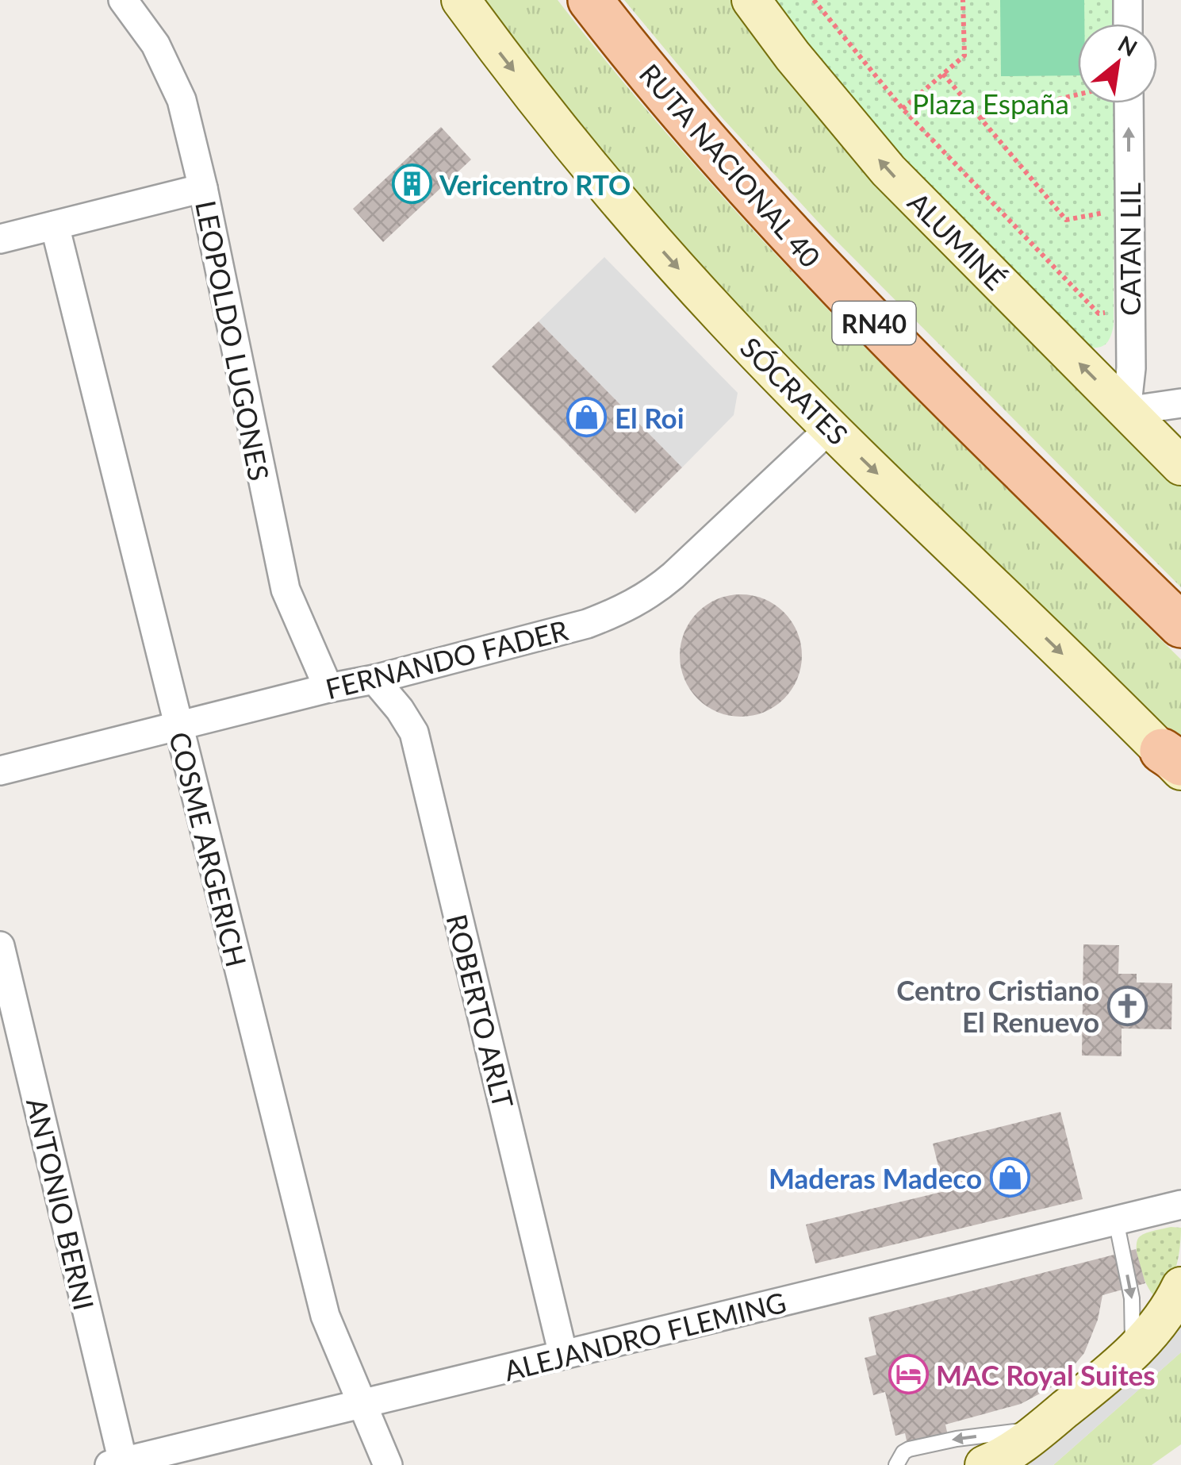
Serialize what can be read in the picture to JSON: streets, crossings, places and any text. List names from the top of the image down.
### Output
{
  "streets": {
    "main road": ["RUTA NACIONAL 40", "RN40"],
    "street": [
      "ALUMINÉ",
      "CATAN LIL",
      "LEOPOLDO LUGONES",
      "SÓCRATES",
      "FERNANDO FADER",
      "COSME ARGERICH",
      "ROBERTO ARLT",
      "ANTONIO BERNI",
      "ALEJANDRO FLEMING"
    ]
  },
  "crossings": [
    ["ALUMINÉ", "CATAN LIL"],
    ["LEOPOLDO LUGONES", "FERNANDO FADER"],
    ["SÓCRATES", "FERNANDO FADER"],
    ["FERNANDO FADER", "COSME ARGERICH"],
    ["FERNANDO FADER", "ROBERTO ARLT"],
    ["COSME ARGERICH", "ALEJANDRO FLEMING"],
    ["ROBERTO ARLT", "ALEJANDRO FLEMING"],
    ["ANTONIO BERNI", "ALEJANDRO FLEMING"]
  ],
  "one_way": ["ALUMINÉ", "CATAN LIL", "SÓCRATES"],
  "parks": ["Plaza España"],
  "places": {
    "building": ["Vericentro RTO"],
    "shop": ["El Roi", "Maderas Madeco"],
    "church": ["Centro Cristiano El Renuevo"],
    "hotel": ["MAC Royal Suites"]
  },
  "north": "top right"
}
